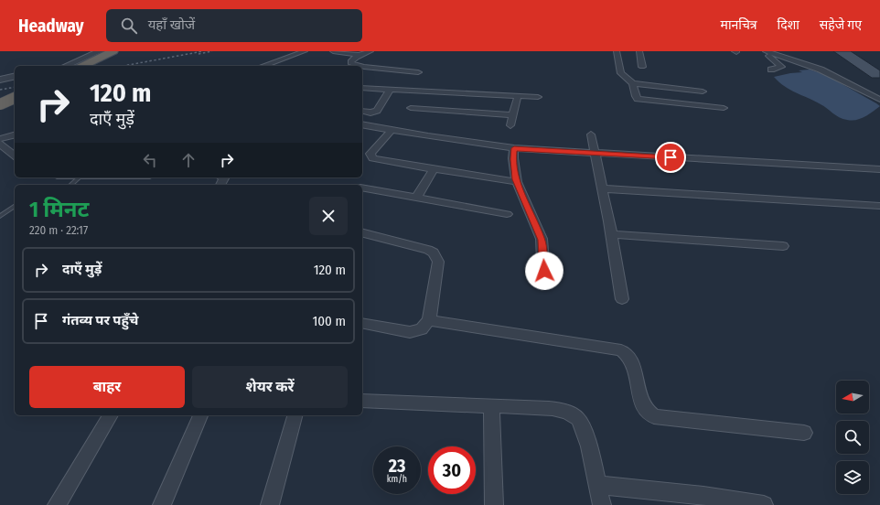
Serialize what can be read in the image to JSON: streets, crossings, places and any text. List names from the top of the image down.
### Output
{
  "north": "left",
  "page": {
    "header": "Headway",
    "search": "यहाँ खोजें",
    "nav": ["मानचित्र", "दिशा", "सहेजे गए"],
    "turn": ["120 m", "दाएँ मुड़ें"],
    "heading": ["1 मिनट", "220 m · 22:17"],
    "list": [
      {
        "name": "दाएँ मुड़ें",
        "value": "120 m"
      },
      {
        "name": "गंतव्य पर पहुँचे",
        "value": "100 m"
      }
    ],
    "buttons": ["बाहर", "शेयर करें"],
    "speed": "23 km/h",
    "limit": "30"
  }
}
